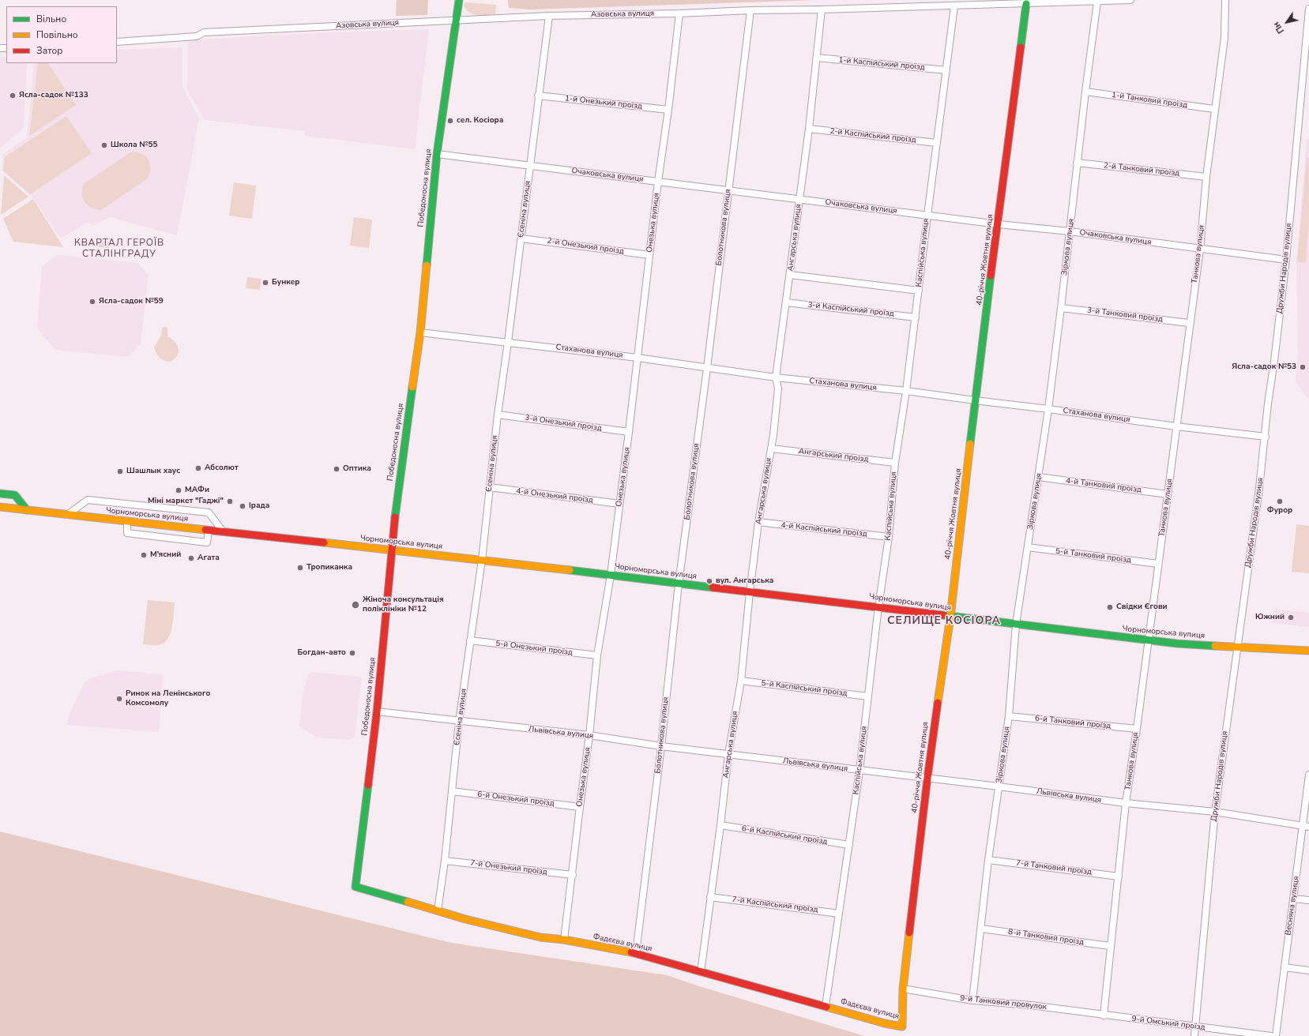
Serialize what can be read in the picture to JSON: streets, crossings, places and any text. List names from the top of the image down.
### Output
{
  "streets": {
    "street": [
      "Азовська вулиця",
      "1-й Каспійський проїзд",
      "1-й Танковий проїзд",
      "1-й Онезький проїзд",
      "2-й Каспійський проїзд",
      "2-й Танковий проїзд",
      "Очаковська вулиця",
      "Победоносна вулиця",
      "Єсеніна вулиця",
      "Онезька вулиця",
      "Болотникова вулиця",
      "Ангарська вулиця",
      "2-й Онезький проїзд",
      "Зіркова вулиця",
      "Каспійська вулиця",
      "Танкова вулиця",
      "40-річчя Жовтня вулиця",
      "Дружби Народів вулиця",
      "3-й Каспійський проїзд",
      "3-й Танковий проїзд",
      "Стаханова вулиця",
      "3-й Онезький проїзд",
      "Ангарський проїзд",
      "4-й Танковий проїзд",
      "4-й Онезький проїзд",
      "Чорноморська вулиця",
      "4-й Каспійський проїзд",
      "5-й Танковий проїзд",
      "5-й Онезький проїзд",
      "5-й Каспійський проїзд",
      "6-й Танковий проїзд",
      "Львівська вулиця",
      "6-й Онезький проїзд",
      "6-й Каспійський проїзд",
      "7-й Онезький проїзд",
      "7-й Танковий проїзд",
      "7-й Каспійський проїзд",
      "Весняна вулиця",
      "8-й Танковий проїзд",
      "Фадєєва вулиця",
      "9-й Танковий провулок",
      "9-й Омський проїзд"
    ]
  },
  "crossings": [
    ["Азовська вулиця", "Победоносна вулиця"],
    ["Азовська вулиця", "Єсеніна вулиця"],
    ["Азовська вулиця", "Онезька вулиця"],
    ["Азовська вулиця", "Болотникова вулиця"],
    ["Азовська вулиця", "Ангарська вулиця"],
    ["Азовська вулиця", "Зіркова вулиця"],
    ["Азовська вулиця", "Каспійська вулиця"],
    ["Азовська вулиця", "40-річчя Жовтня вулиця"],
    ["1-й Каспійський проїзд", "Ангарська вулиця"],
    ["1-й Каспійський проїзд", "Каспійська вулиця"],
    ["1-й Танковий проїзд", "Зіркова вулиця"],
    ["1-й Танковий проїзд", "Танкова вулиця"],
    ["1-й Онезький проїзд", "Єсеніна вулиця"],
    ["1-й Онезький проїзд", "Онезька вулиця"],
    ["2-й Каспійський проїзд", "Ангарська вулиця"],
    ["2-й Каспійський проїзд", "Каспійська вулиця"],
    ["2-й Танковий проїзд", "Зіркова вулиця"],
    ["2-й Танковий проїзд", "Танкова вулиця"],
    ["Очаковська вулиця", "Победоносна вулиця"],
    ["Очаковська вулиця", "Єсеніна вулиця"],
    ["Очаковська вулиця", "Онезька вулиця"],
    ["Очаковська вулиця", "Болотникова вулиця"],
    ["Очаковська вулиця", "Ангарська вулиця"],
    ["Очаковська вулиця", "Зіркова вулиця"],
    ["Очаковська вулиця", "Каспійська вулиця"],
    ["Очаковська вулиця", "Танкова вулиця"],
    ["Очаковська вулиця", "40-річчя Жовтня вулиця"],
    ["Очаковська вулиця", "Дружби Народів вулиця"],
    ["Победоносна вулиця", "Стаханова вулиця"],
    ["Победоносна вулиця", "Чорноморська вулиця"],
    ["Победоносна вулиця", "Львівська вулиця"],
    ["Победоносна вулиця", "Фадєєва вулиця"],
    ["Єсеніна вулиця", "2-й Онезький проїзд"],
    ["Єсеніна вулиця", "Стаханова вулиця"],
    ["Єсеніна вулиця", "3-й Онезький проїзд"],
    ["Єсеніна вулиця", "4-й Онезький проїзд"],
    ["Єсеніна вулиця", "Чорноморська вулиця"],
    ["Єсеніна вулиця", "5-й Онезький проїзд"],
    ["Єсеніна вулиця", "Львівська вулиця"],
    ["Єсеніна вулиця", "6-й Онезький проїзд"],
    ["Єсеніна вулиця", "7-й Онезький проїзд"],
    ["Єсеніна вулиця", "Фадєєва вулиця"],
    ["Онезька вулиця", "2-й Онезький проїзд"],
    ["Онезька вулиця", "Стаханова вулиця"],
    ["Онезька вулиця", "3-й Онезький проїзд"],
    ["Онезька вулиця", "4-й Онезький проїзд"],
    ["Онезька вулиця", "Чорноморська вулиця"],
    ["Онезька вулиця", "5-й Онезький проїзд"],
    ["Онезька вулиця", "Львівська вулиця"],
    ["Онезька вулиця", "6-й Онезький проїзд"],
    ["Онезька вулиця", "7-й Онезький проїзд"],
    ["Онезька вулиця", "Фадєєва вулиця"],
    ["Болотникова вулиця", "Стаханова вулиця"],
    ["Болотникова вулиця", "Чорноморська вулиця"],
    ["Болотникова вулиця", "Львівська вулиця"],
    ["Болотникова вулиця", "Фадєєва вулиця"],
    ["Ангарська вулиця", "3-й Каспійський проїзд"],
    ["Ангарська вулиця", "Стаханова вулиця"],
    ["Ангарська вулиця", "Ангарський проїзд"],
    ["Ангарська вулиця", "Чорноморська вулиця"],
    ["Ангарська вулиця", "4-й Каспійський проїзд"],
    ["Ангарська вулиця", "5-й Каспійський проїзд"],
    ["Ангарська вулиця", "Львівська вулиця"],
    ["Ангарська вулиця", "6-й Каспійський проїзд"],
    ["Ангарська вулиця", "7-й Каспійський проїзд"],
    ["Ангарська вулиця", "Фадєєва вулиця"],
    ["Зіркова вулиця", "3-й Танковий проїзд"],
    ["Зіркова вулиця", "Стаханова вулиця"],
    ["Зіркова вулиця", "4-й Танковий проїзд"],
    ["Зіркова вулиця", "Чорноморська вулиця"],
    ["Зіркова вулиця", "5-й Танковий проїзд"],
    ["Зіркова вулиця", "6-й Танковий проїзд"],
    ["Зіркова вулиця", "Львівська вулиця"],
    ["Зіркова вулиця", "7-й Танковий проїзд"],
    ["Зіркова вулиця", "8-й Танковий проїзд"],
    ["Зіркова вулиця", "9-й Танковий провулок"],
    ["Каспійська вулиця", "3-й Каспійський проїзд"],
    ["Каспійська вулиця", "Стаханова вулиця"],
    ["Каспійська вулиця", "Ангарський проїзд"],
    ["Каспійська вулиця", "Чорноморська вулиця"],
    ["Каспійська вулиця", "4-й Каспійський проїзд"],
    ["Каспійська вулиця", "5-й Каспійський проїзд"],
    ["Каспійська вулиця", "Львівська вулиця"],
    ["Каспійська вулиця", "6-й Каспійський проїзд"],
    ["Каспійська вулиця", "7-й Каспійський проїзд"],
    ["Каспійська вулиця", "Фадєєва вулиця"],
    ["Танкова вулиця", "3-й Танковий проїзд"],
    ["Танкова вулиця", "Стаханова вулиця"],
    ["Танкова вулиця", "4-й Танковий проїзд"],
    ["Танкова вулиця", "Чорноморська вулиця"],
    ["Танкова вулиця", "5-й Танковий проїзд"],
    ["Танкова вулиця", "6-й Танковий проїзд"],
    ["Танкова вулиця", "Львівська вулиця"],
    ["Танкова вулиця", "7-й Танковий проїзд"],
    ["Танкова вулиця", "8-й Танковий проїзд"],
    ["Танкова вулиця", "9-й Танковий провулок"],
    ["Танкова вулиця", "9-й Омський проїзд"],
    ["40-річчя Жовтня вулиця", "Стаханова вулиця"],
    ["40-річчя Жовтня вулиця", "Чорноморська вулиця"],
    ["40-річчя Жовтня вулиця", "Львівська вулиця"],
    ["40-річчя Жовтня вулиця", "Фадєєва вулиця"],
    ["40-річчя Жовтня вулиця", "9-й Танковий провулок"],
    ["Дружби Народів вулиця", "Стаханова вулиця"],
    ["Дружби Народів вулиця", "Чорноморська вулиця"],
    ["Дружби Народів вулиця", "Львівська вулиця"],
    ["Дружби Народів вулиця", "9-й Омський проїзд"],
    ["Львівська вулиця", "Весняна вулиця"],
    ["9-й Танковий провулок", "9-й Омський проїзд"]
  ],
  "districts": ["КВАРТАЛ ГЕРОЇВ СТАЛІНГРАДУ", "СЕЛИЩЕ КОСІОРА"],
  "places": [
    "Ясла-садок №133",
    "сел. Косіора",
    "Школа №55",
    "Бункер",
    "Ясла-садок №59",
    "Ясла-садок №53",
    "Абсолют",
    "Оптика",
    "Шашлык хаус",
    "МАФи",
    "Міні маркет \"Гаджі\"",
    "Фурор",
    "Ірада",
    "М'ясний",
    "Агата",
    "Тропиканка",
    "вул. Ангарська",
    "Жіноча консультація поліклініки №12",
    "Свідки Єгови",
    "Южний",
    "Богдан-авто",
    "Ринок на Ленінського Комсомолу"
  ],
  "legend": ["Вільно", "Повільно", "Затор"],
  "north": "bottom left"
}
